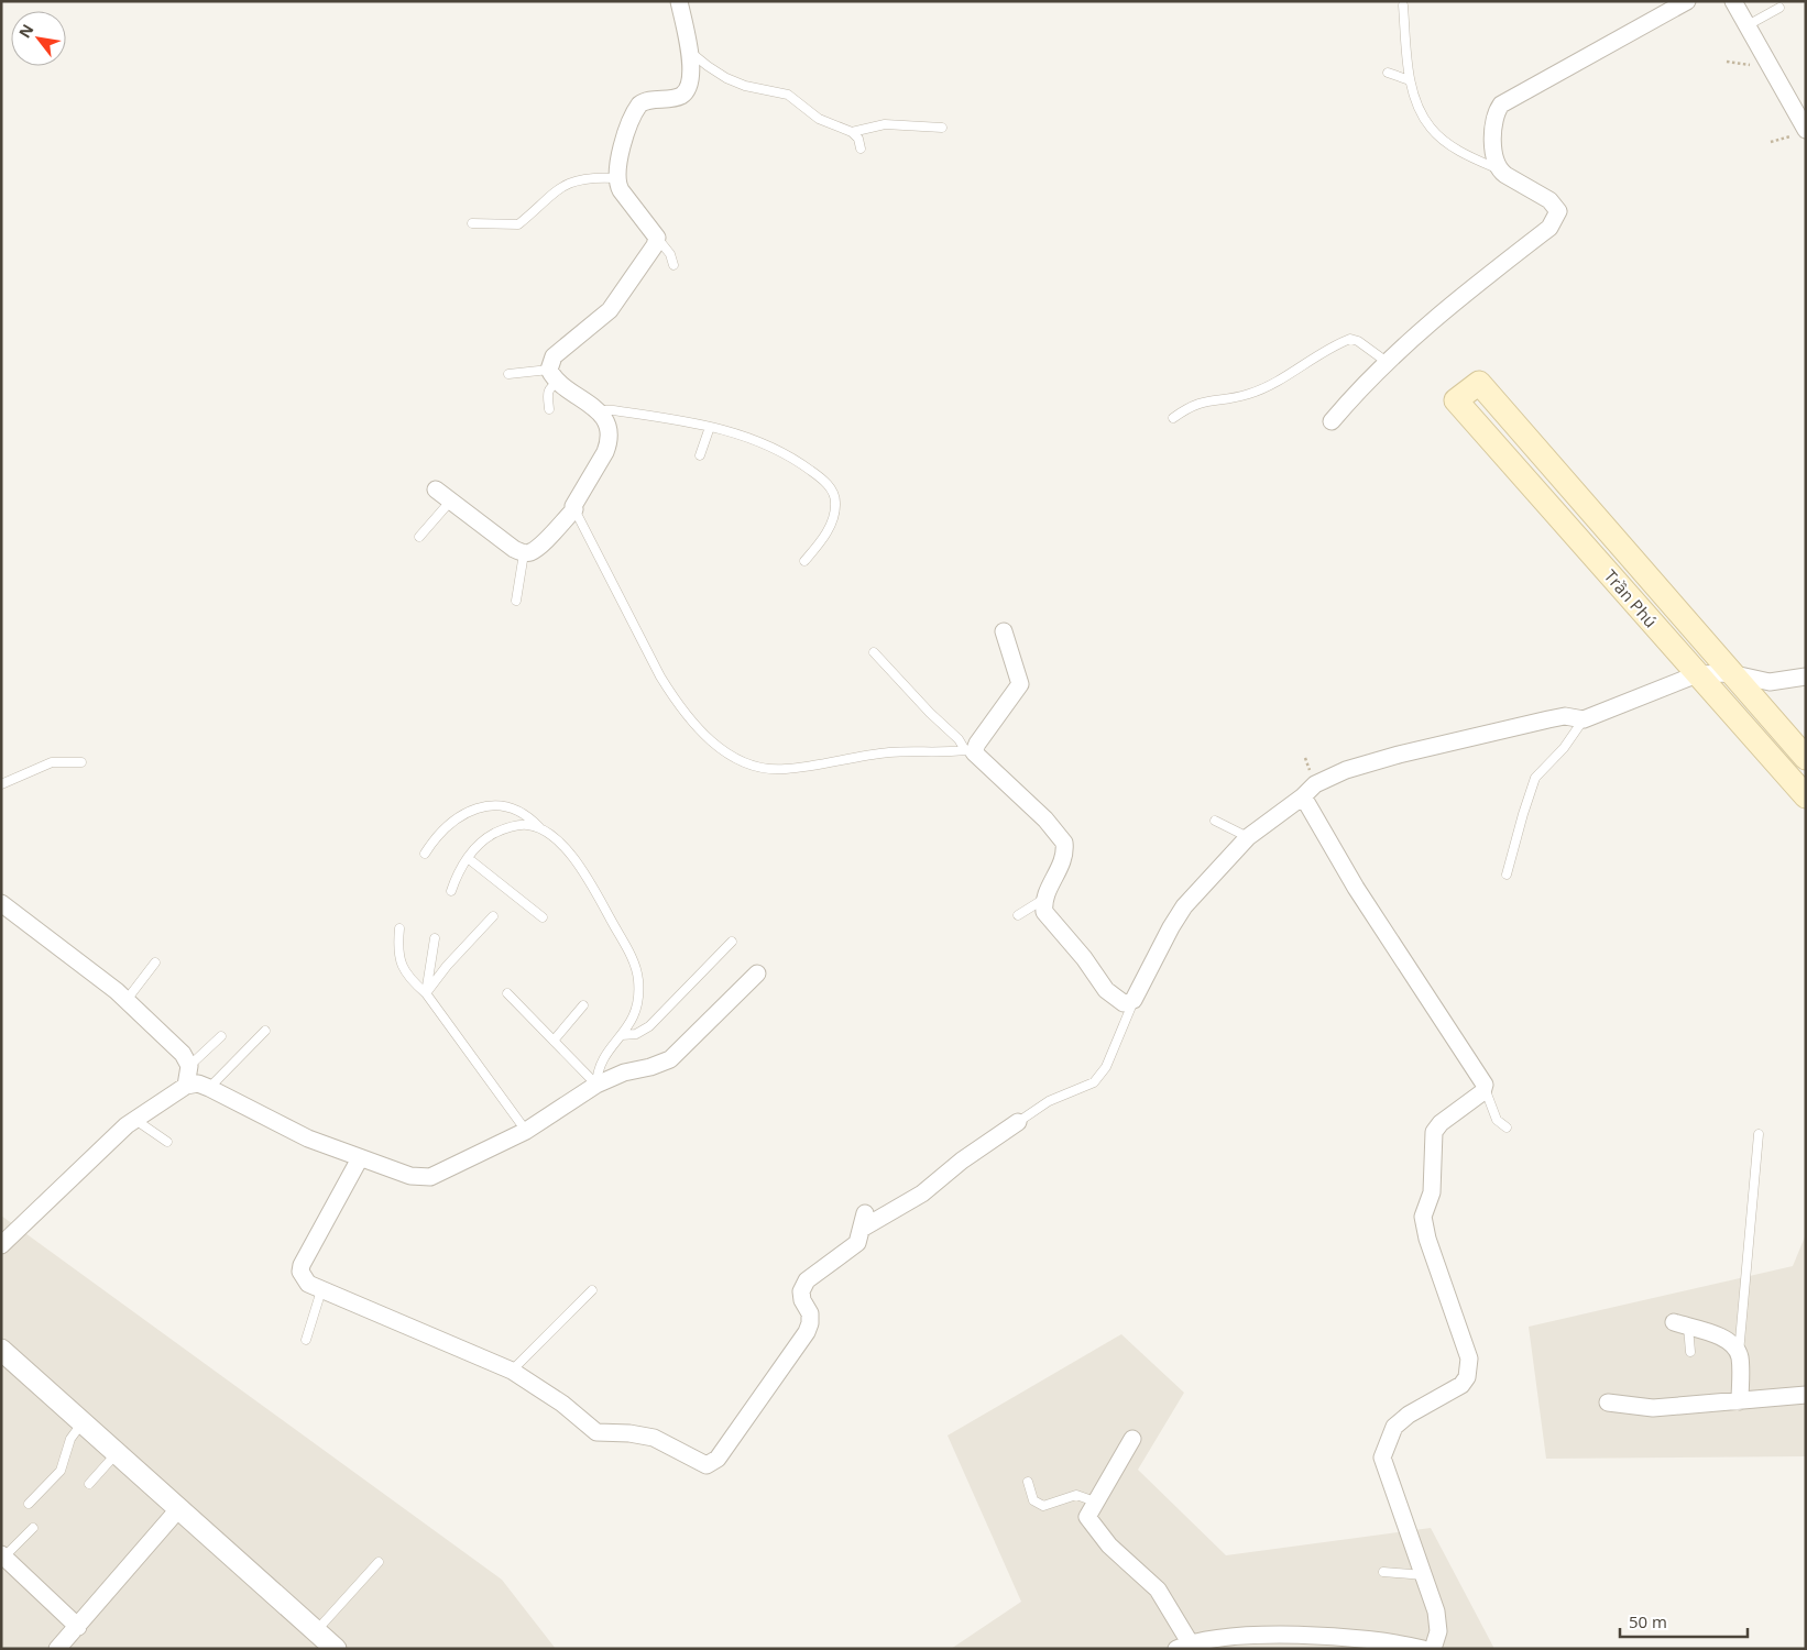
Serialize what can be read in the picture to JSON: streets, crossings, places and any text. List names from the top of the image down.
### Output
{
  "streets": {
    "main road": ["Trần Phú"]
  },
  "scale_bar": "50 m",
  "north": "top left"
}
